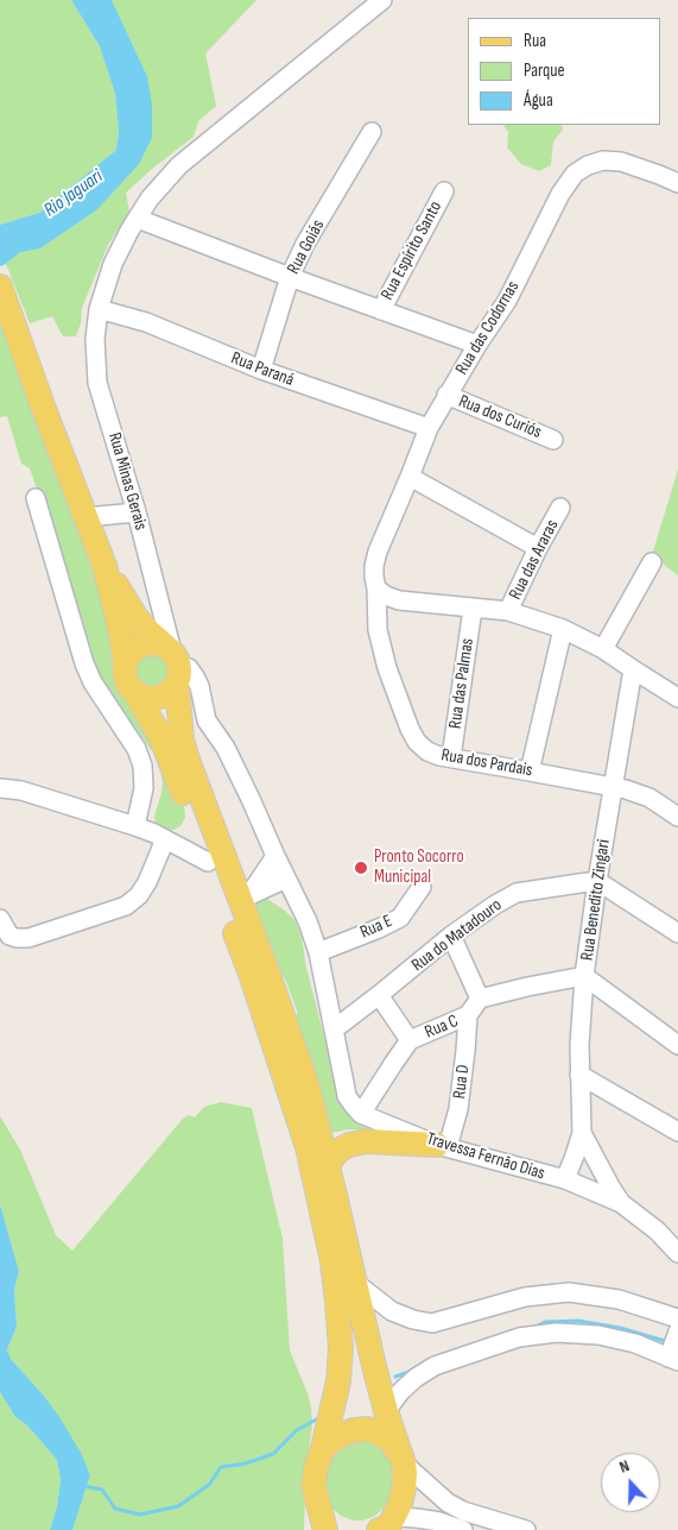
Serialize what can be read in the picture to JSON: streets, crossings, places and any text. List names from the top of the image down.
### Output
{
  "streets": {
    "street": [
      "Rua Goiás",
      "Rua Espírito Santo",
      "Rua das Codornas",
      "Rua Paraná",
      "Rua dos Curiós",
      "Rua Minas Gerais",
      "Rua das Araras",
      "Rua das Palmas",
      "Rua dos Pardais",
      "Rua Benedito Zingari",
      "Rua E",
      "Rua do Matadouro",
      "Rua C",
      "Rua D",
      "Travessa Fernão Dias"
    ]
  },
  "crossings": [
    ["Rua Goiás", "Rua Paraná"],
    ["Rua das Codornas", "Rua Paraná"],
    ["Rua das Codornas", "Rua dos Curiós"],
    ["Rua das Codornas", "Rua dos Pardais"],
    ["Rua Paraná", "Rua Minas Gerais"],
    ["Rua das Palmas", "Rua dos Pardais"],
    ["Rua dos Pardais", "Rua Benedito Zingari"],
    ["Rua Benedito Zingari", "Rua do Matadouro"],
    ["Rua Benedito Zingari", "Travessa Fernão Dias"],
    ["Rua C", "Rua D"],
    ["Rua C", "Travessa Fernão Dias"],
    ["Rua D", "Travessa Fernão Dias"]
  ],
  "water": ["Rio Jaguari"],
  "places": ["Pronto Socorro Municipal"],
  "legend": ["Rua", "Parque", "Água"],
  "north": "top"
}
